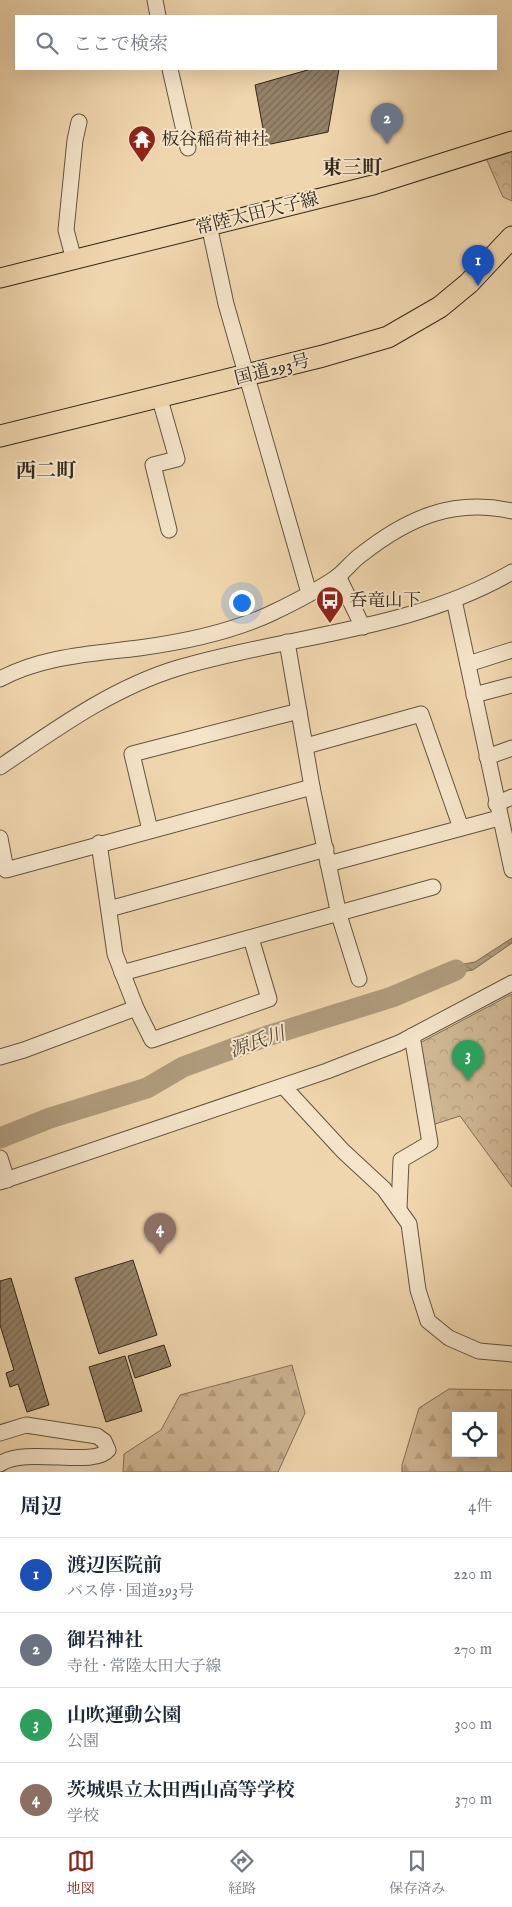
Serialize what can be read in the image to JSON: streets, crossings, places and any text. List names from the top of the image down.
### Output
{
  "streets": {
    "highway": ["国道293号"],
    "main road": ["常陸太田大子線"]
  },
  "districts": ["東三町", "西二町"],
  "water": ["源氏川"],
  "places": {
    "temple": ["板谷稲荷神社"],
    "bus stop": ["呑竜山下"]
  },
  "page": {
    "search": "ここで検索",
    "pins": [
      "2",
      "1",
      "3",
      "4"
    ],
    "heading": ["周辺", "4件"],
    "list": [
      {
        "mark": "1",
        "name": "渡辺医院前",
        "note": "バス停 · 国道293号",
        "value": "220 m"
      },
      {
        "mark": "2",
        "name": "御岩神社",
        "note": "寺社 · 常陸太田大子線",
        "value": "270 m"
      },
      {
        "mark": "3",
        "name": "山吹運動公園",
        "note": "公園",
        "value": "300 m"
      },
      {
        "mark": "4",
        "name": "茨城県立太田西山高等学校",
        "note": "学校",
        "value": "370 m"
      }
    ],
    "nav": ["地図", "経路", "保存済み"]
  }
}
